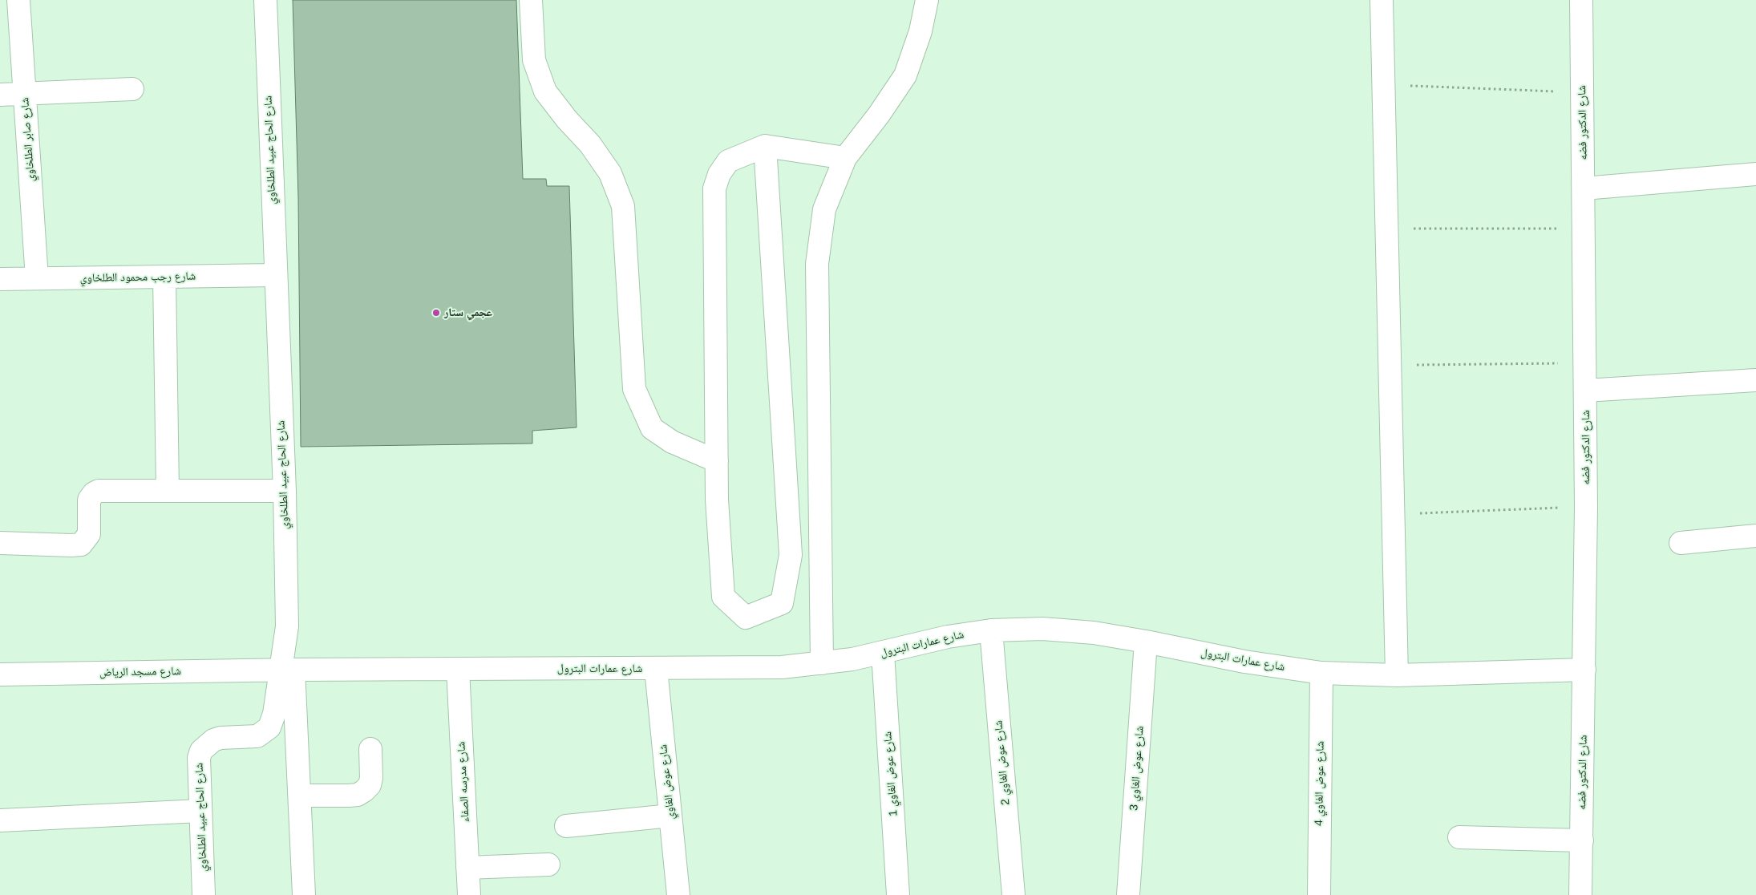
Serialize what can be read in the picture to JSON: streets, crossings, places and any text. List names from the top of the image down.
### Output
{
  "streets": {
    "street": [
      "شارع الدكتور فضه",
      "شارع صابر الطلخاوي",
      "شارع الحاج عبيد الطلخاوي",
      "شارع رجب محمود الطلخاوي",
      "شارع عمارات البترول",
      "شارع مسجد الرياض",
      "شارع عوض الغاوي 2",
      "شارع عوض الغاوي 3",
      "شارع عوض الغاوي 1",
      "شارع مدرسه الصفاء",
      "شارع عوض الغاوي",
      "شارع عوض الغاوي 4"
    ]
  },
  "crossings": [
    ["شارع الدكتور فضه", "شارع عمارات البترول"],
    ["شارع صابر الطلخاوي", "شارع رجب محمود الطلخاوي"],
    ["شارع الحاج عبيد الطلخاوي", "شارع رجب محمود الطلخاوي"],
    ["شارع الحاج عبيد الطلخاوي", "شارع عمارات البترول"],
    ["شارع الحاج عبيد الطلخاوي", "شارع مسجد الرياض"],
    ["شارع عمارات البترول", "شارع مسجد الرياض"],
    ["شارع عمارات البترول", "شارع عوض الغاوي 2"],
    ["شارع عمارات البترول", "شارع عوض الغاوي 3"],
    ["شارع عمارات البترول", "شارع عوض الغاوي 1"],
    ["شارع عمارات البترول", "شارع مدرسه الصفاء"],
    ["شارع عمارات البترول", "شارع عوض الغاوي"],
    ["شارع عمارات البترول", "شارع عوض الغاوي 4"]
  ],
  "places": ["عجمي ستار"]
}
